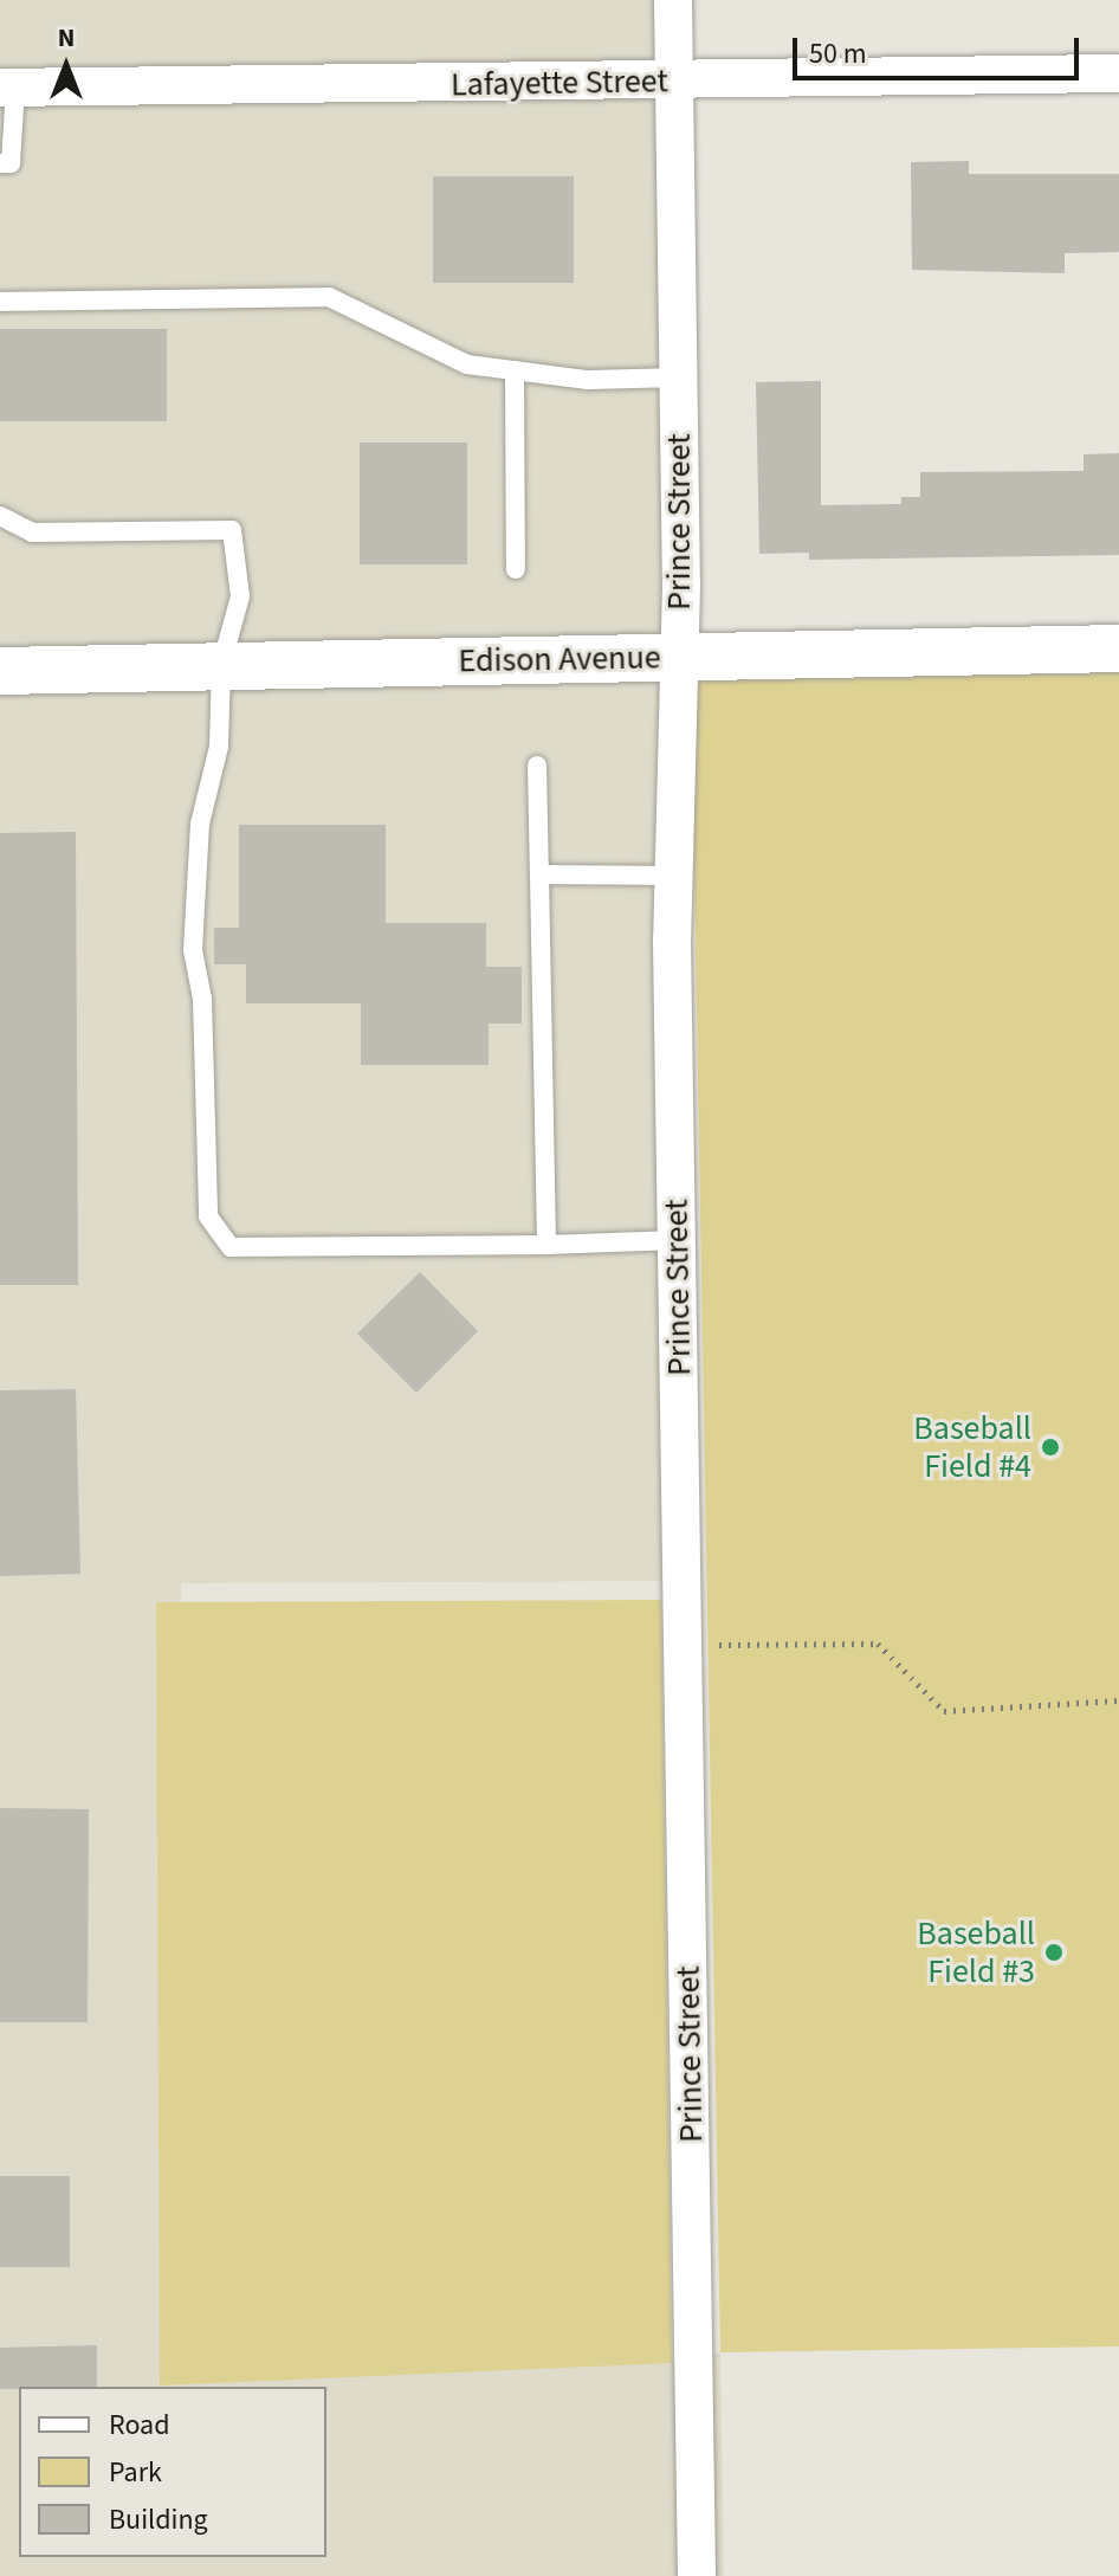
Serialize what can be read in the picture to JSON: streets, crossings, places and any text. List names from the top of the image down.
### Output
{
  "streets": {
    "street": ["Lafayette Street", "Prince Street", "Edison Avenue"]
  },
  "crossings": [
    ["Lafayette Street", "Prince Street"],
    ["Prince Street", "Edison Avenue"]
  ],
  "places": ["Baseball Field #4", "Baseball Field #3"],
  "legend": ["Road", "Park", "Building"],
  "scale_bar": "50 m",
  "north": "top"
}
